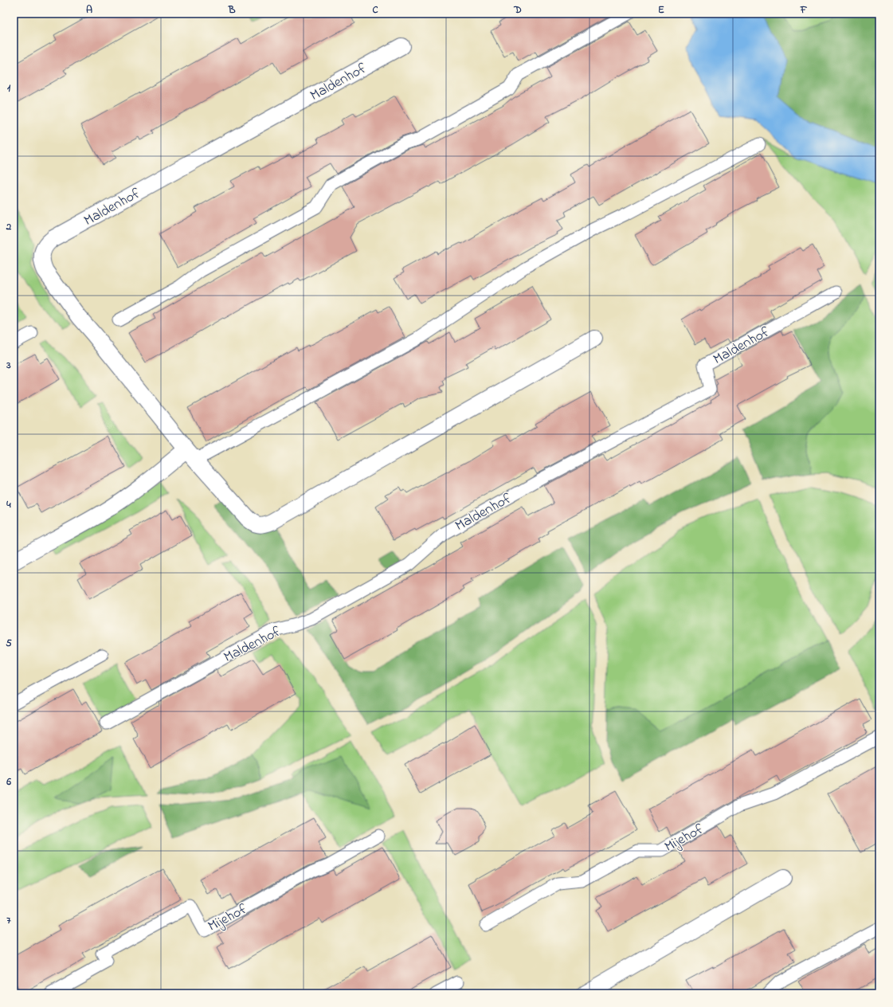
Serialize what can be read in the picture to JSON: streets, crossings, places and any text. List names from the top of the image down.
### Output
{
  "streets": {
    "street": ["Maldenhof", "Mijehof"]
  },
  "grid": {
    "columns": [
      "A",
      "B",
      "C",
      "D",
      "E",
      "F"
    ],
    "rows": [
      "1",
      "2",
      "3",
      "4",
      "5",
      "6",
      "7"
    ]
  }
}
